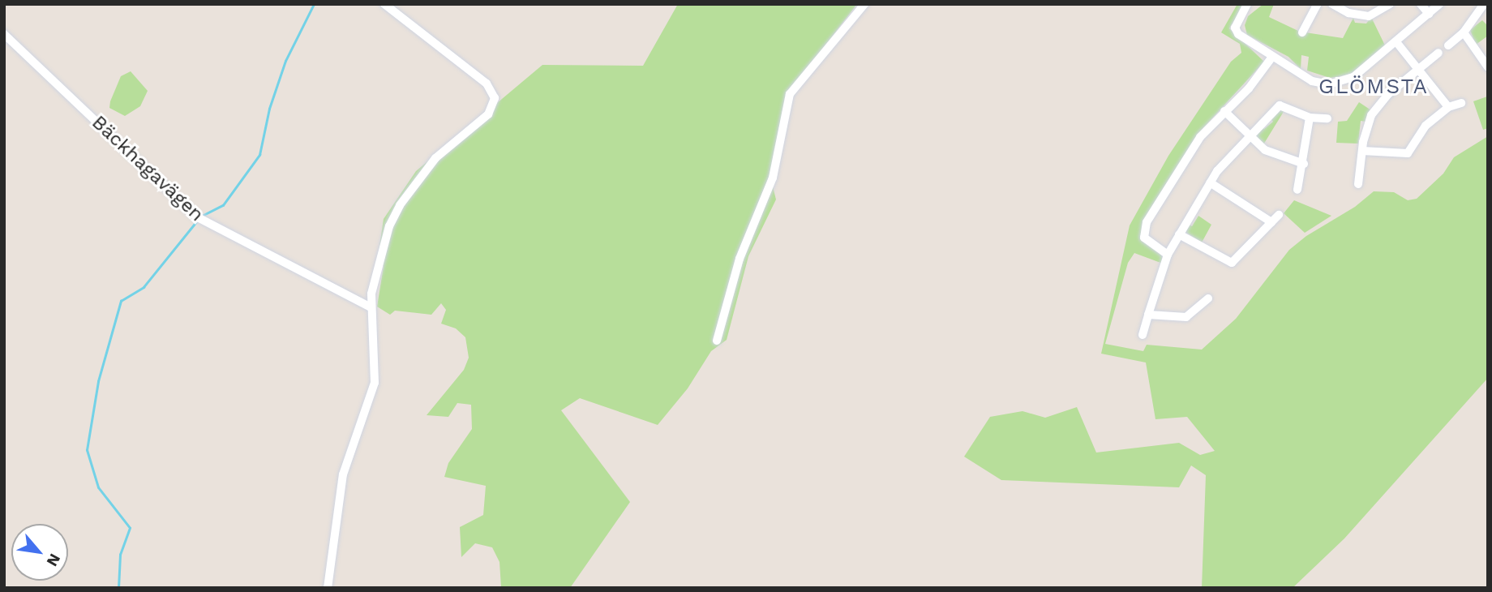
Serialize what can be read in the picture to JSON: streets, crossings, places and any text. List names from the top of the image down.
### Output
{
  "streets": {
    "street": ["Bäckhagavägen"]
  },
  "districts": ["GLÖMSTA"],
  "north": "bottom right"
}
